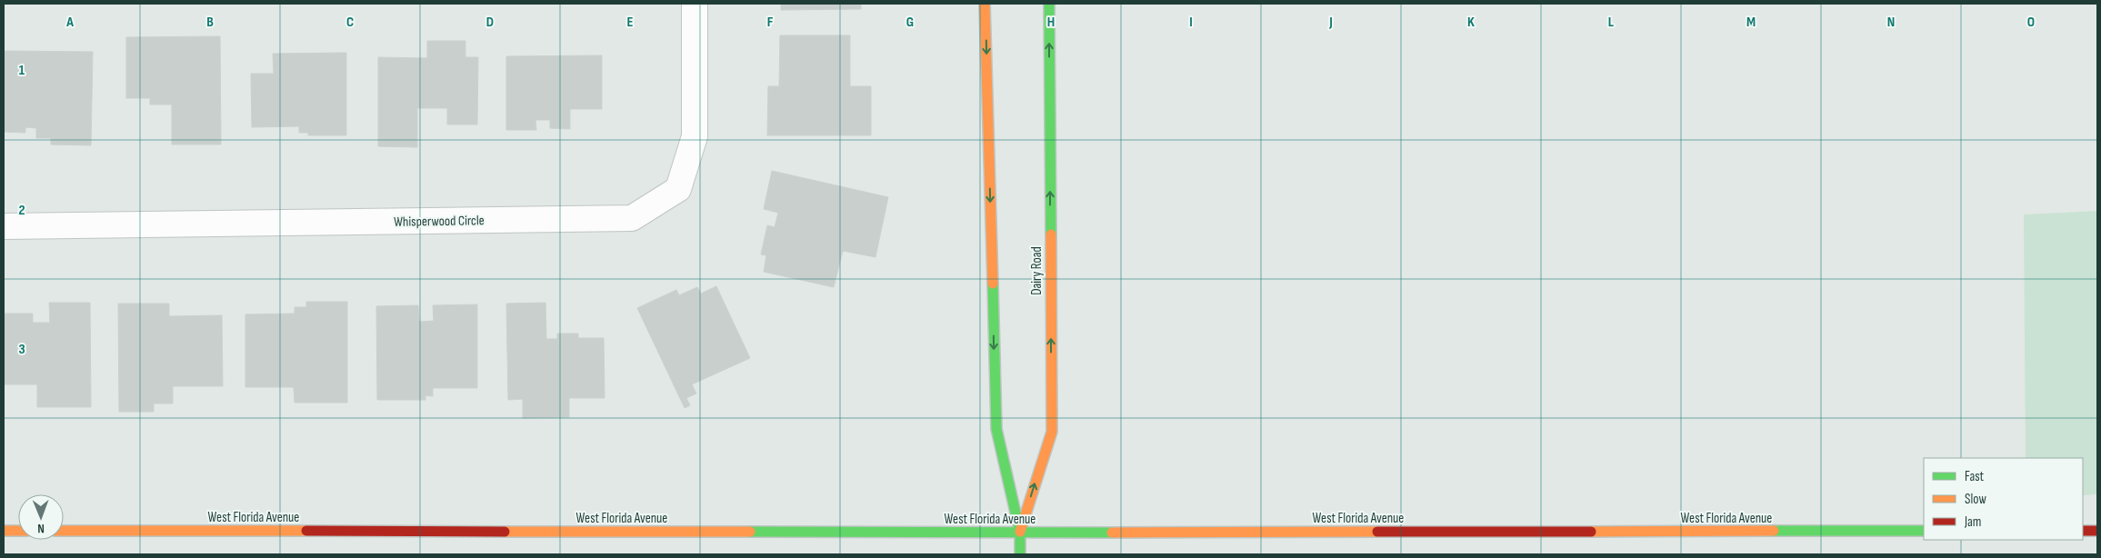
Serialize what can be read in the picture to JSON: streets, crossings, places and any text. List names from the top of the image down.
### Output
{
  "streets": {
    "street": ["Whisperwood Circle", "Dairy Road", "West Florida Avenue"]
  },
  "crossings": [
    ["Dairy Road", "West Florida Avenue"]
  ],
  "legend": ["Fast", "Slow", "Jam"],
  "north": "bottom",
  "grid": {
    "columns": [
      "A",
      "B",
      "C",
      "D",
      "E",
      "F",
      "G",
      "H",
      "I",
      "J",
      "K",
      "L",
      "M",
      "N",
      "O"
    ],
    "rows": ["1", "2", "3"]
  }
}
